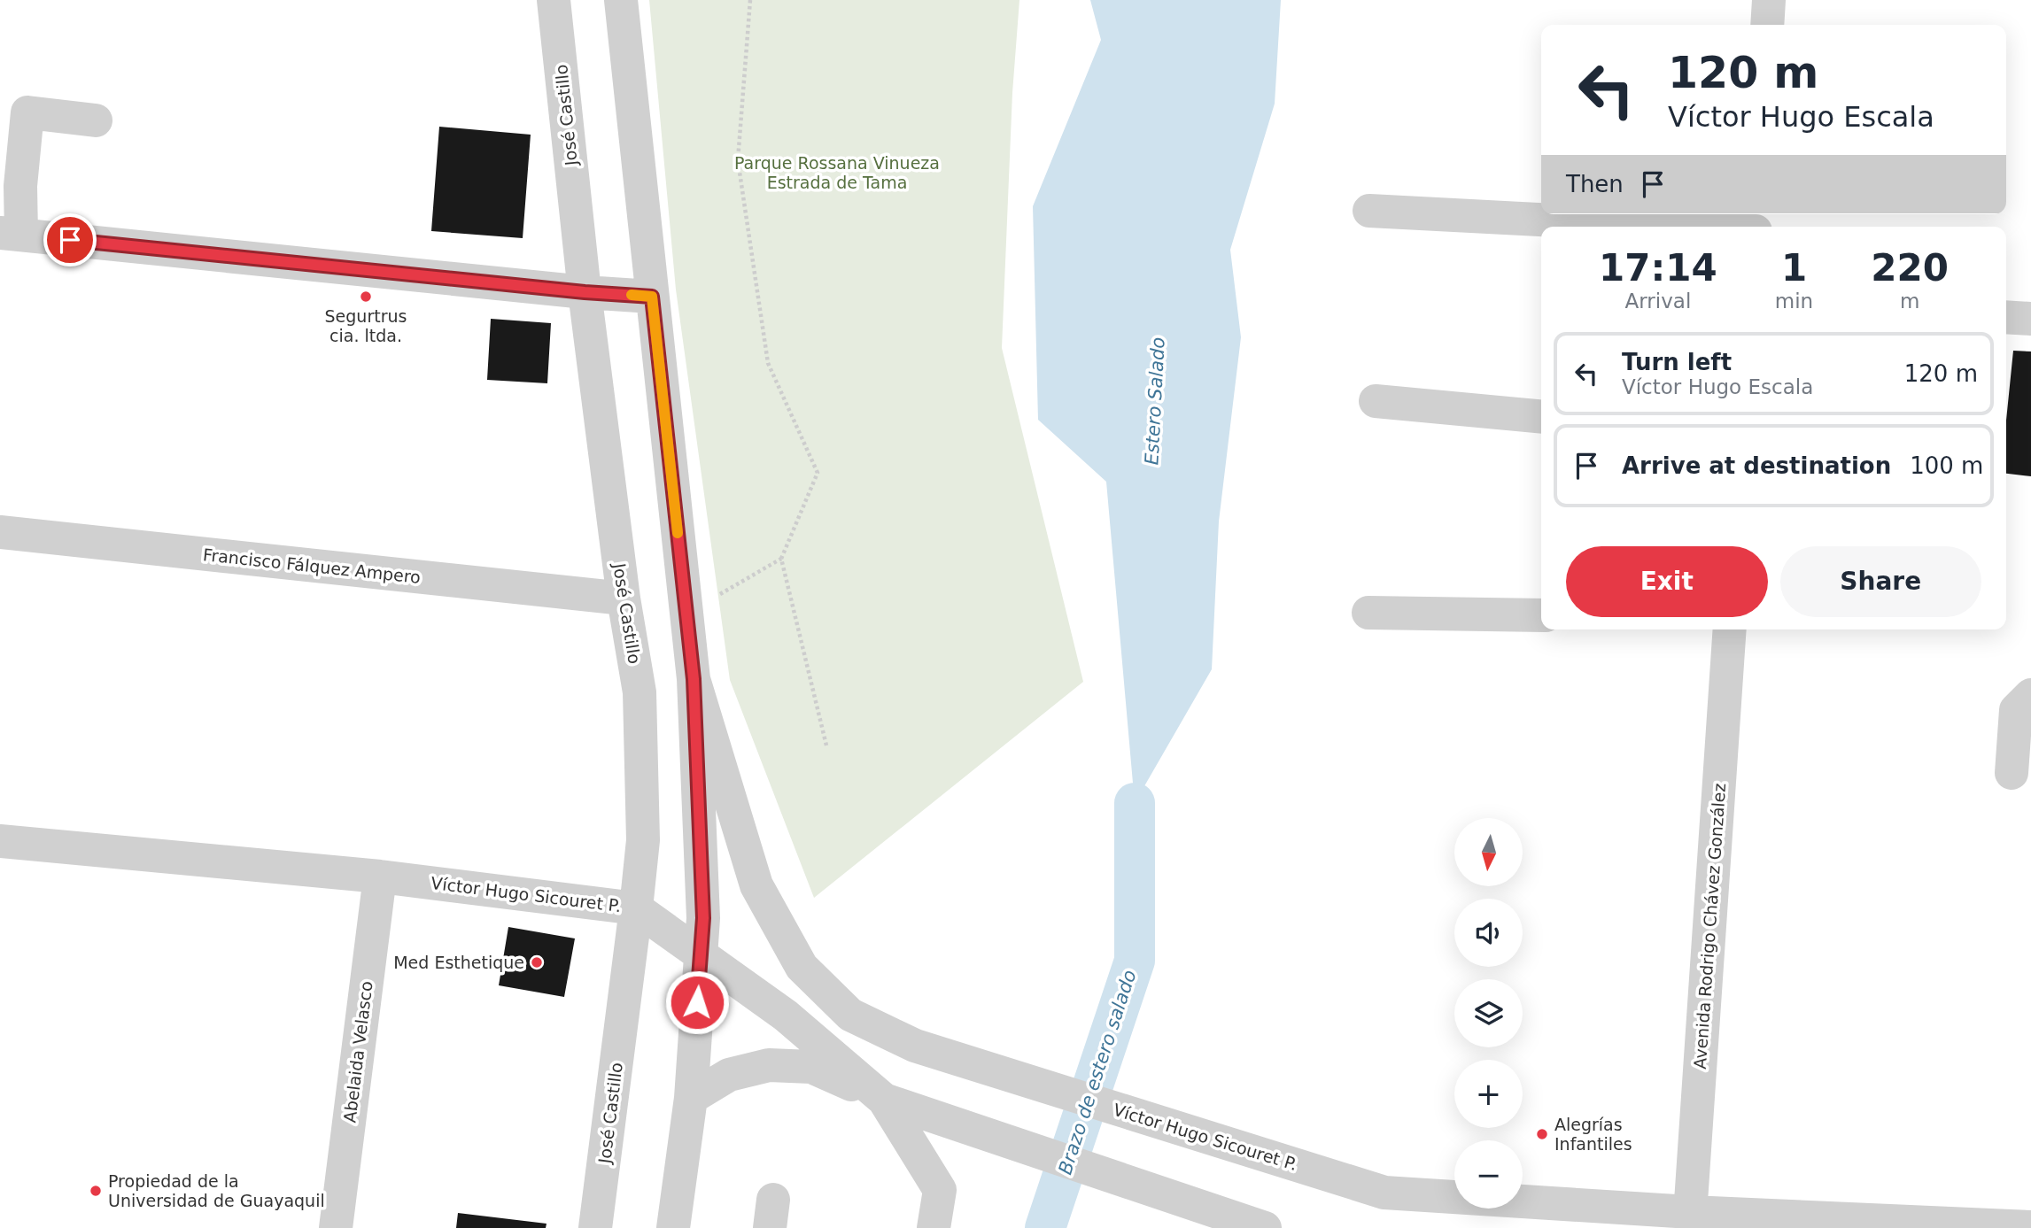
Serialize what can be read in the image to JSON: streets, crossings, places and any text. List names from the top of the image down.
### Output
{
  "streets": {
    "street": [
      "José Castillo",
      "Francisco Fálquez Ampero",
      "Víctor Hugo Sicouret P.",
      "Avenida Rodrigo Chávez González",
      "Abelaida Velasco"
    ]
  },
  "crossings": [
    ["José Castillo", "Francisco Fálquez Ampero"],
    ["José Castillo", "Víctor Hugo Sicouret P."],
    ["Víctor Hugo Sicouret P.", "Avenida Rodrigo Chávez González"],
    ["Víctor Hugo Sicouret P.", "Abelaida Velasco"]
  ],
  "water": ["Estero Salado", "Brazo de estero salado"],
  "parks": ["Parque Rossana Vinueza Estrada de Tama"],
  "places": [
    "Segurtrus cia. ltda.",
    "Med Esthetique",
    "Alegrías Infantiles",
    "Propiedad de la Universidad de Guayaquil"
  ],
  "north": "bottom",
  "page": {
    "turn": ["120 m", "Víctor Hugo Escala"],
    "then": "Then",
    "eta": [
      "17:14",
      "Arrival",
      "1",
      "min",
      "220",
      "m"
    ],
    "list": [
      {
        "name": "Turn left",
        "note": "Víctor Hugo Escala",
        "value": "120 m"
      },
      {
        "name": "Arrive at destination",
        "value": "100 m"
      }
    ],
    "buttons": ["Exit", "Share"],
    "map_buttons": ["+", "−"]
  }
}
